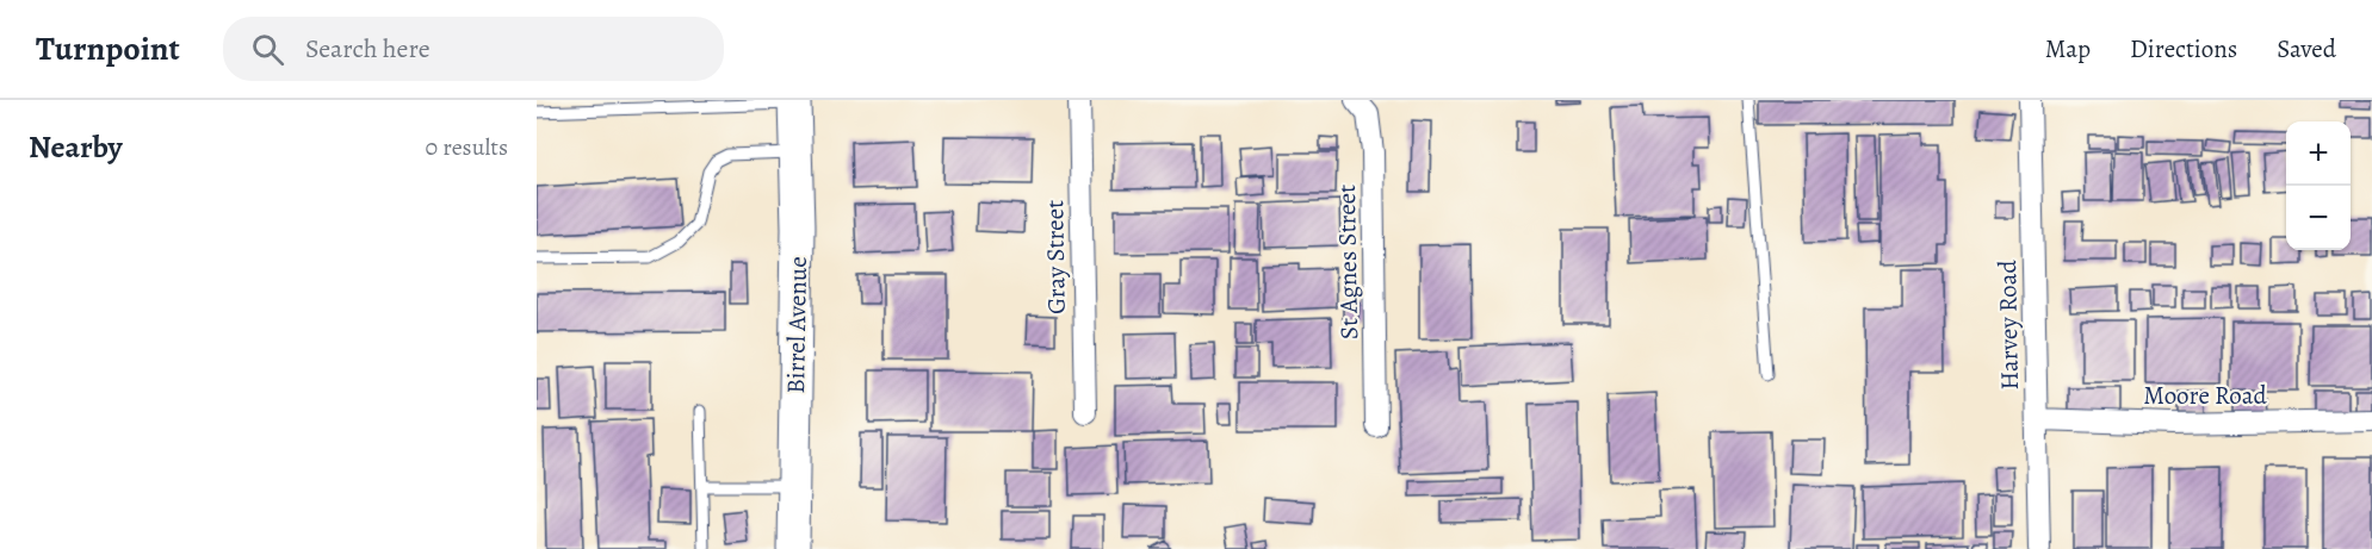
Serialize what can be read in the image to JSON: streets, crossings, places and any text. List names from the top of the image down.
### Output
{
  "streets": {
    "street": [
      "Gray Street",
      "St Agnes Street",
      "Birrel Avenue",
      "Harvey Road",
      "Moore Road"
    ]
  },
  "crossings": [
    ["Harvey Road", "Moore Road"]
  ],
  "page": {
    "header": "Turnpoint",
    "search": "Search here",
    "nav": ["Map", "Directions", "Saved"],
    "heading": ["Nearby", "0 results"],
    "map_buttons": ["+", "−"]
  }
}
